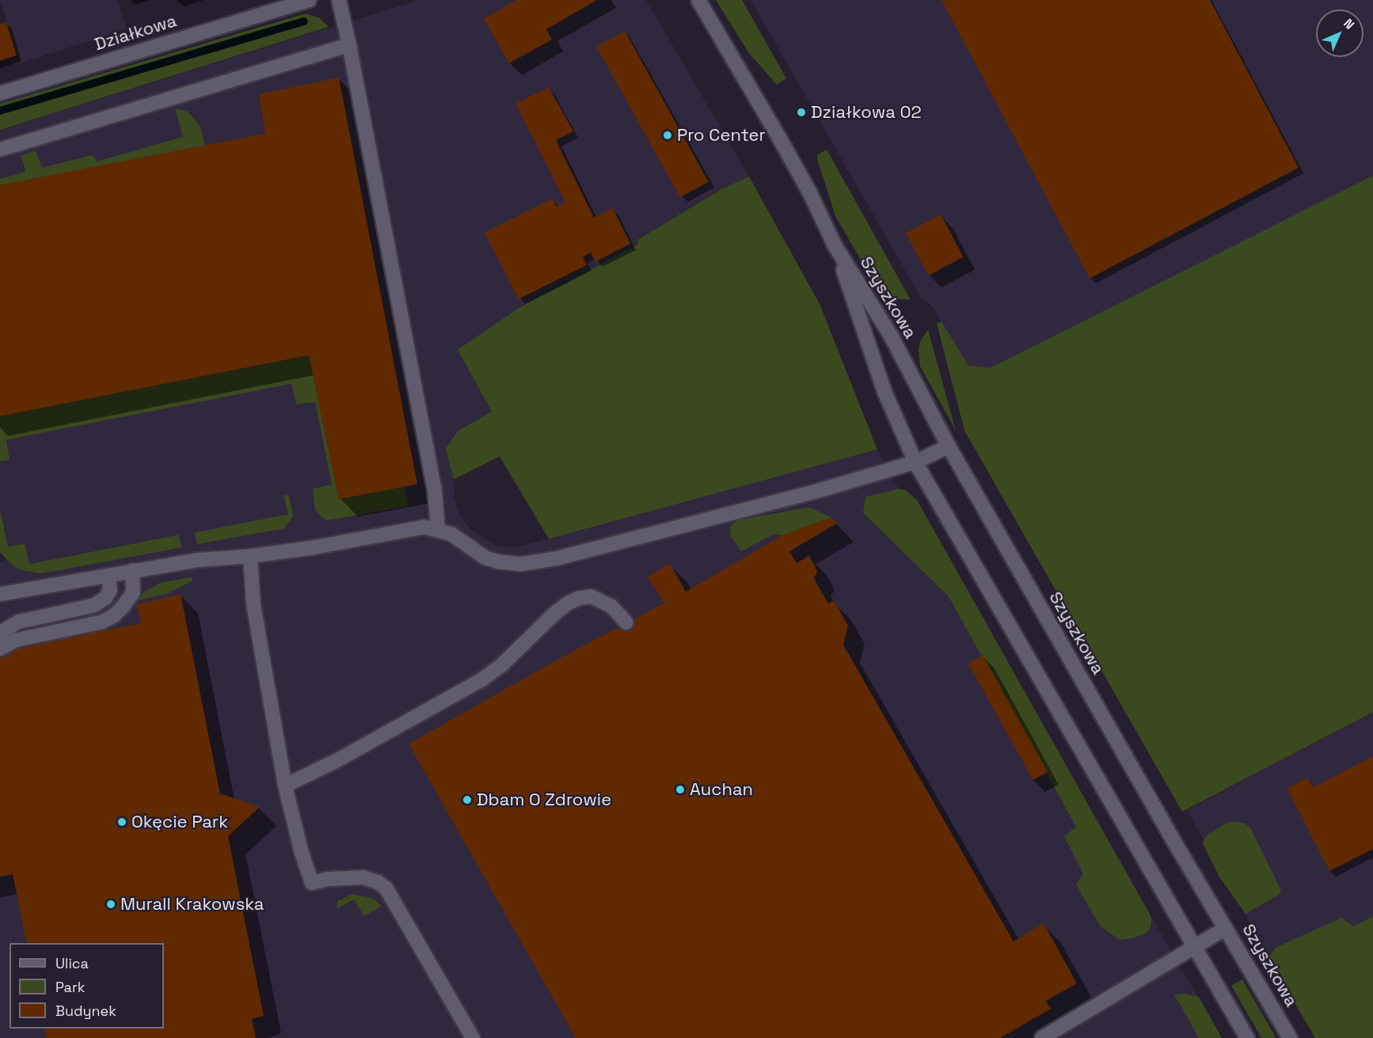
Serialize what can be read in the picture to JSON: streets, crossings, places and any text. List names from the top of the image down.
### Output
{
  "streets": {
    "street": ["Działkowa", "Szyszkowa"]
  },
  "places": [
    "Działkowa 02",
    "Pro Center",
    "Auchan",
    "Dbam O Zdrowie",
    "Okęcie Park",
    "Murall Krakowska"
  ],
  "legend": ["Ulica", "Park", "Budynek"],
  "north": "top right"
}
